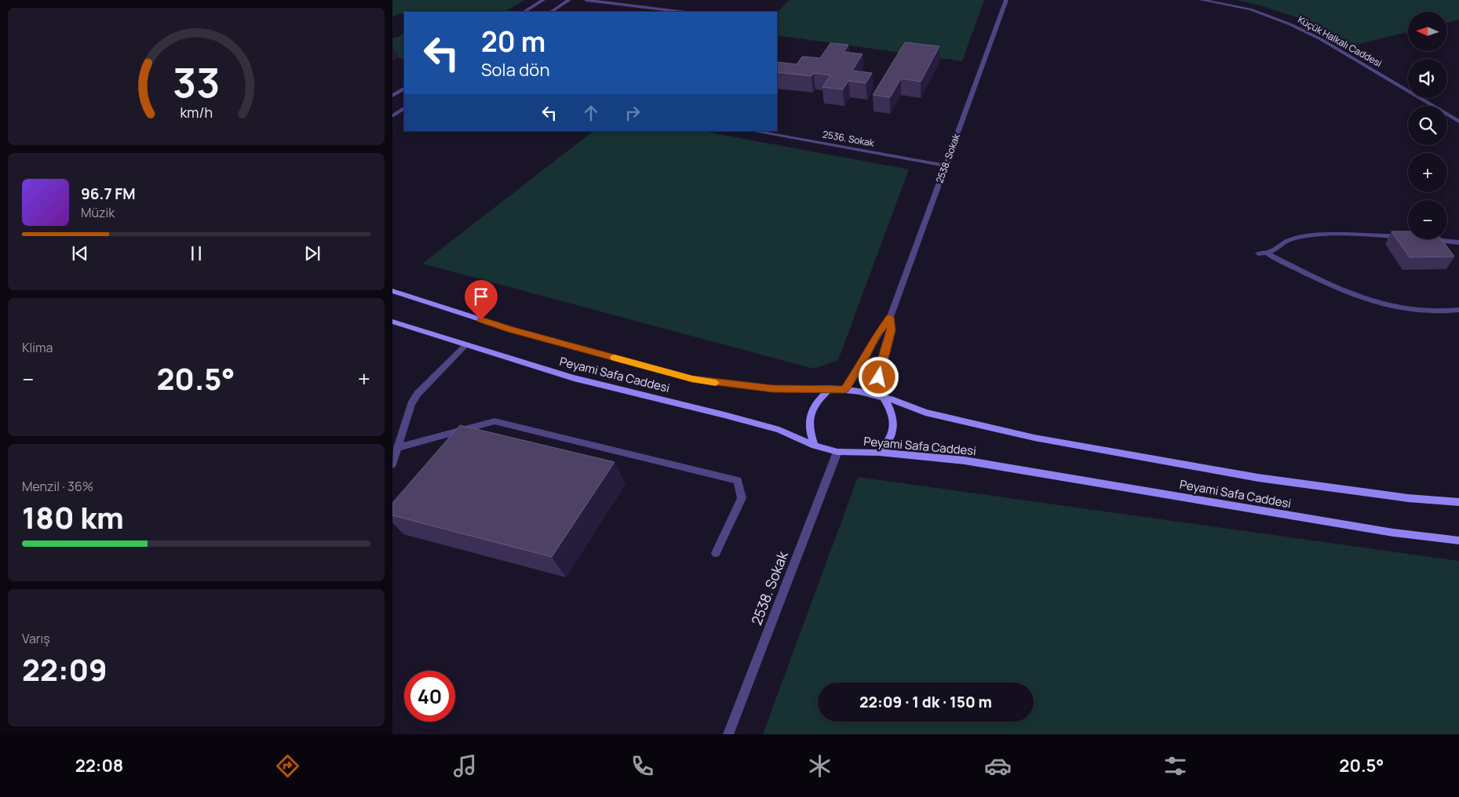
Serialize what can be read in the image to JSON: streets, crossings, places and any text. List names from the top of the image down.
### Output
{
  "streets": {
    "main road": ["Peyami Safa Caddesi"],
    "street": ["Küçük Halkalı Caddesi", "2536. Sokak", "2538. Sokak"]
  },
  "crossings": [
    ["2536. Sokak", "2538. Sokak"],
    ["2538. Sokak", "Peyami Safa Caddesi"]
  ],
  "north": "left",
  "page": {
    "map_buttons": ["+", "−"],
    "turn": ["20 m", "Sola dön"],
    "song": ["96.7 FM", "Müzik"],
    "tile": [
      "Klima",
      ["Menzil · 36%", "180 km"],
      ["Varış", "22:09"]
    ],
    "heat": ["−", "20.5°", "+"],
    "limit": "40",
    "trip": "22:09 · 1 dk · 150 m",
    "tabs": ["22:08", "20.5°"],
    "gauge": ["33", "km/h"]
  }
}
